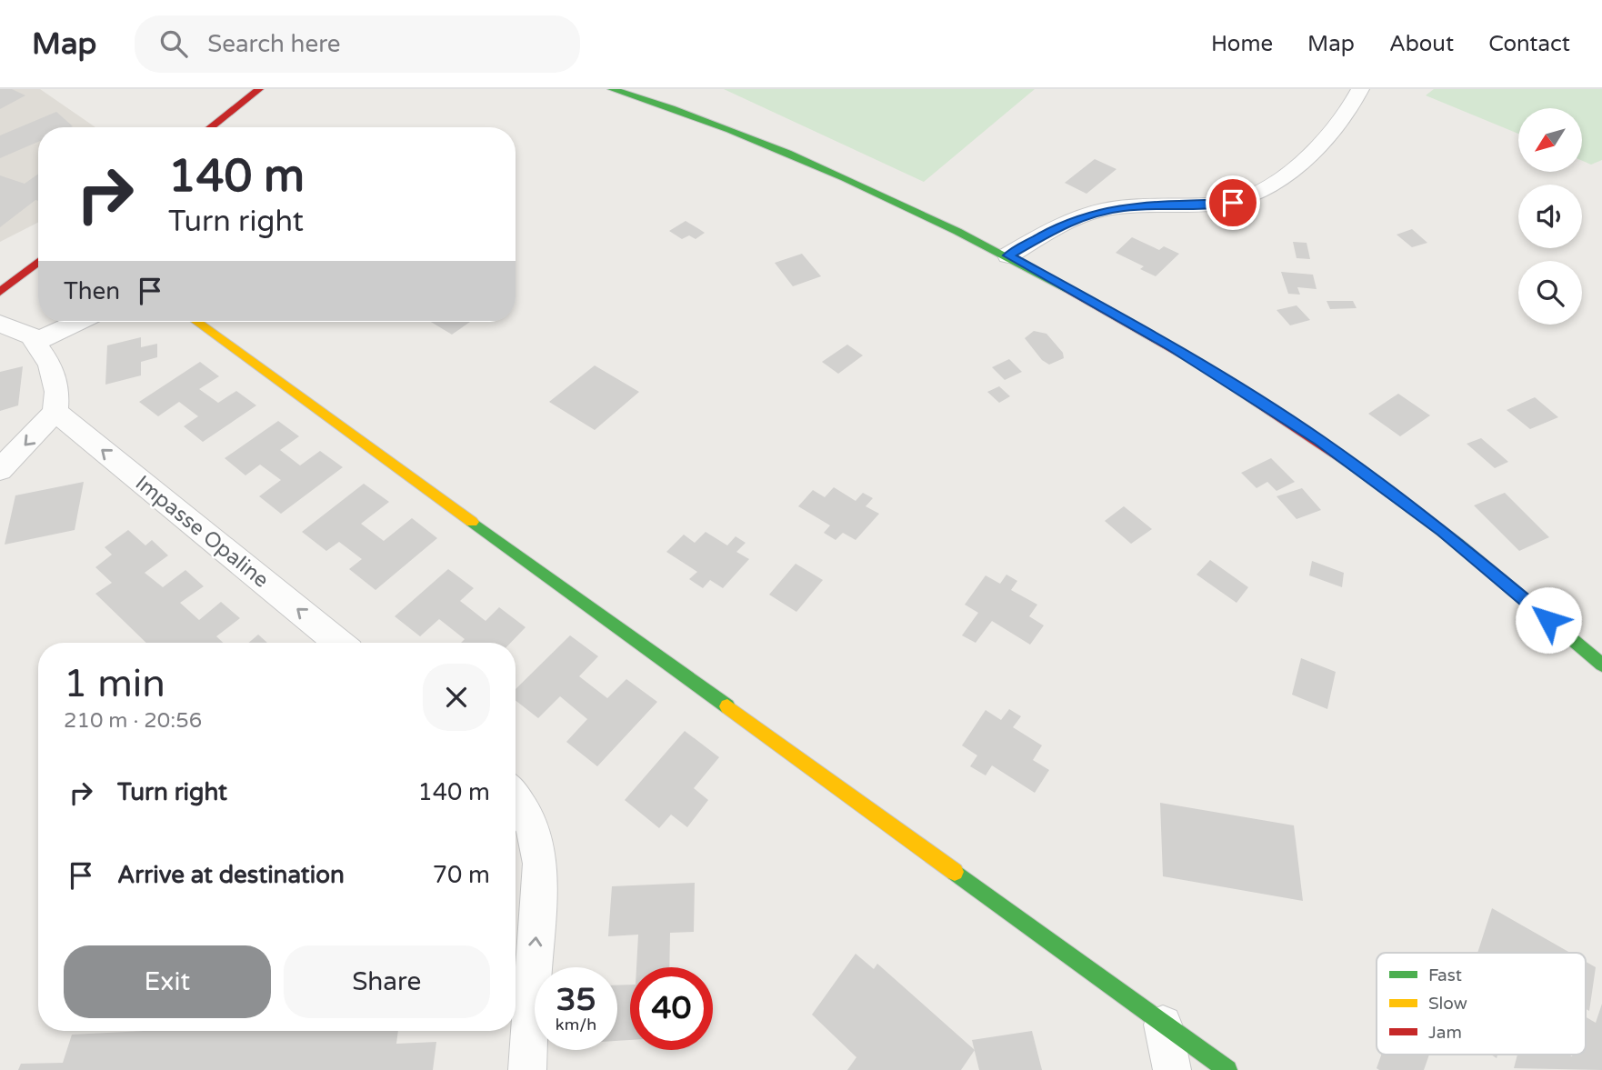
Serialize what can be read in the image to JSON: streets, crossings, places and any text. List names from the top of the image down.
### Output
{
  "streets": {
    "street": ["Impasse Opaline"]
  },
  "legend": ["Fast", "Slow", "Jam"],
  "north": "bottom left",
  "page": {
    "header": "Map",
    "search": "Search here",
    "nav": [
      "Home",
      "Map",
      "About",
      "Contact"
    ],
    "turn": ["140 m", "Turn right"],
    "then": "Then",
    "heading": ["1 min", "210 m · 20:56"],
    "list": [
      {
        "name": "Turn right",
        "value": "140 m"
      },
      {
        "name": "Arrive at destination",
        "value": "70 m"
      }
    ],
    "buttons": ["Exit", "Share"],
    "speed": "35 km/h",
    "limit": "40"
  }
}
